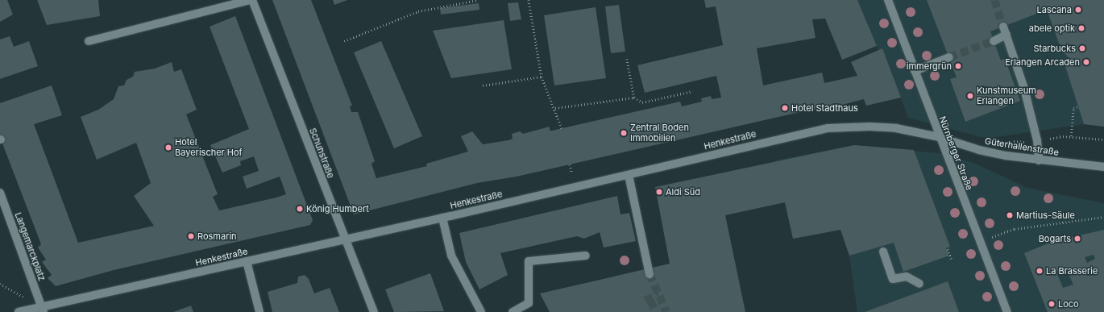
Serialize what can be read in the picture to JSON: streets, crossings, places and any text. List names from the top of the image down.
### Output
{
  "streets": {
    "street": [
      "Henkestraße",
      "Güterhallenstraße",
      "Schuhstraße",
      "Nürnberger Straße",
      "Langemarckplatz"
    ]
  },
  "crossings": [
    ["Henkestraße", "Güterhallenstraße"],
    ["Henkestraße", "Schuhstraße"],
    ["Henkestraße", "Nürnberger Straße"],
    ["Henkestraße", "Langemarckplatz"],
    ["Güterhallenstraße", "Nürnberger Straße"]
  ],
  "places": [
    "Lascana",
    "abele optik",
    "Starbucks",
    "Erlangen Arcaden",
    "immergrün",
    "Kunstmuseum Erlangen",
    "Hotel Stadthaus",
    "Zentral Boden Immobilien",
    "Hotel Bayerischer Hof",
    "Aldi Süd",
    "König Humbert",
    "Martius-Säule",
    "Rosmarin",
    "Bogarts",
    "La Brasserie",
    "Loco"
  ]
}
